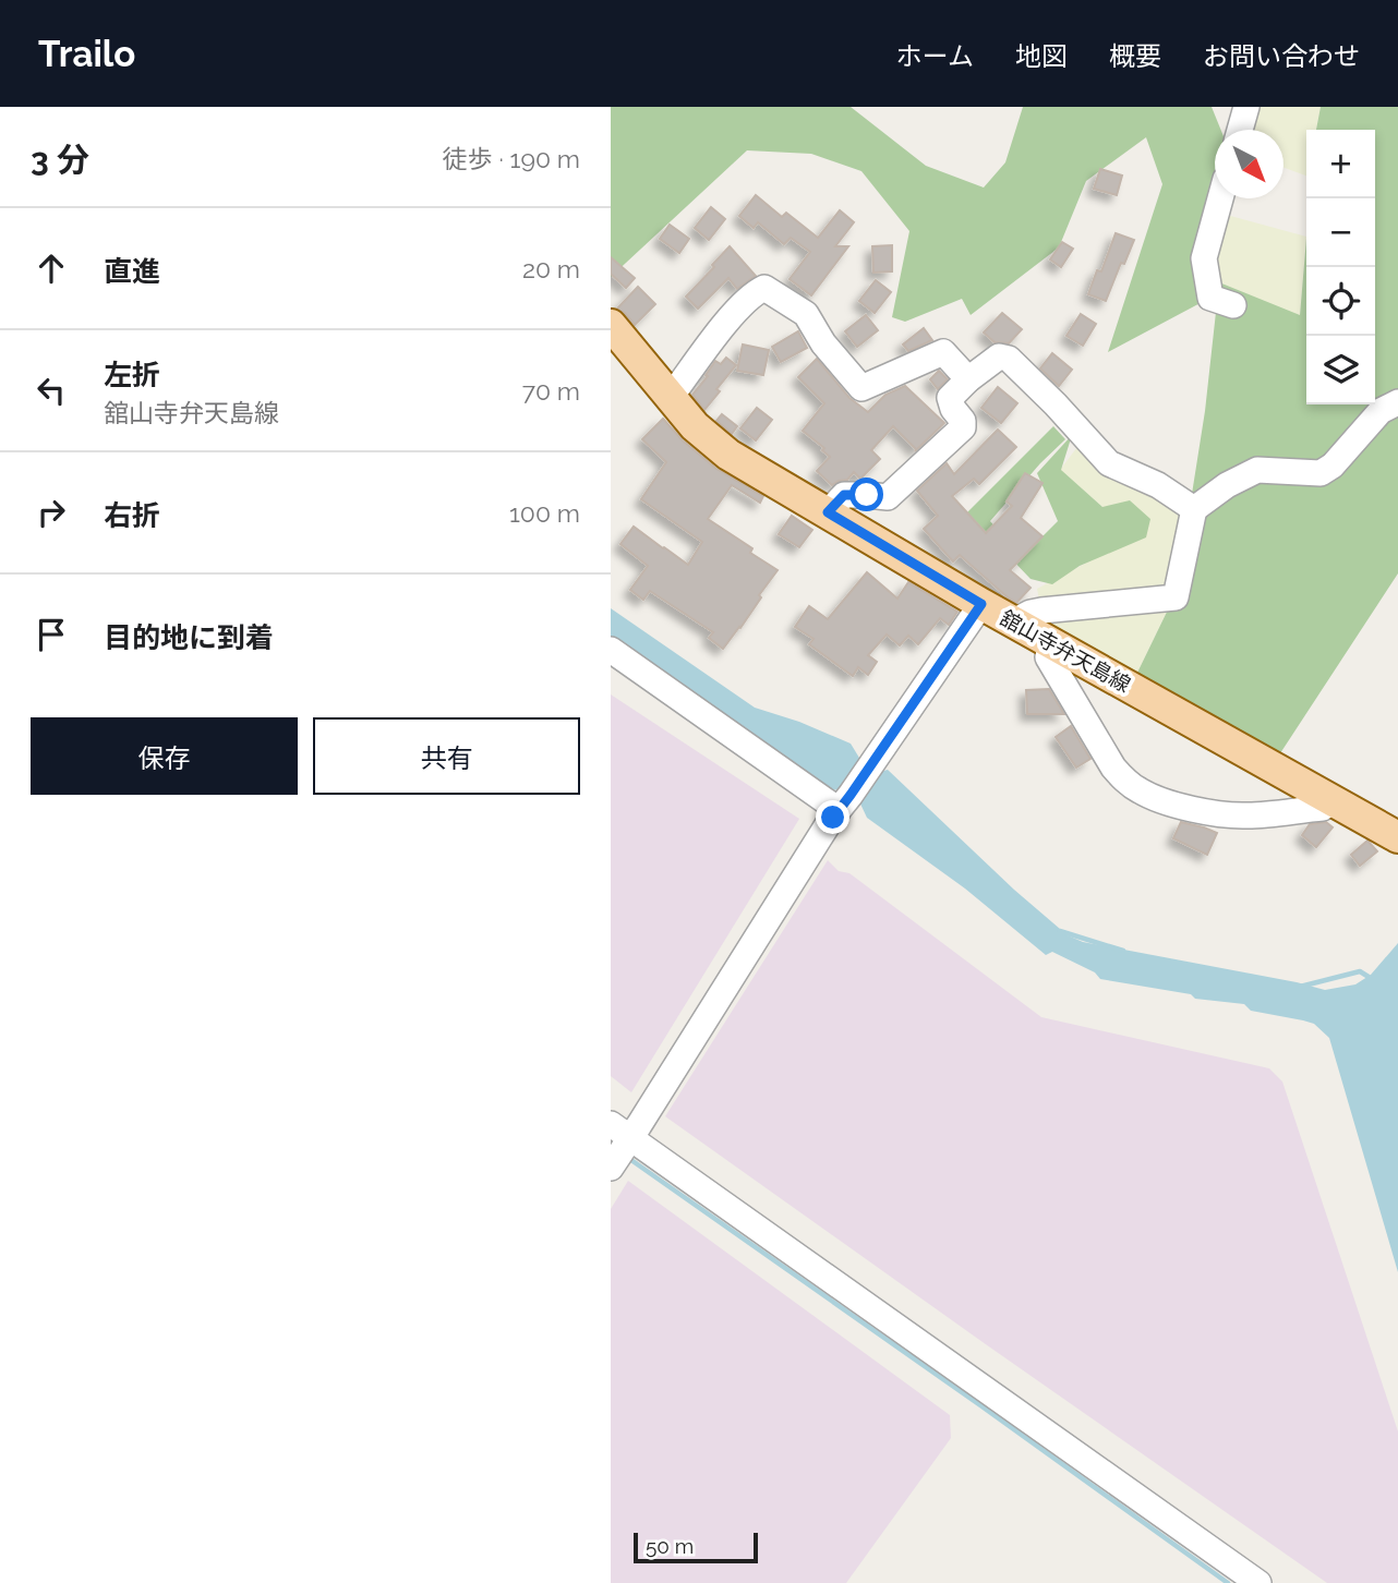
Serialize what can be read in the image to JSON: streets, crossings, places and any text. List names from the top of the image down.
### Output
{
  "streets": {
    "main road": ["舘山寺弁天島線"]
  },
  "scale_bar": "50 m",
  "north": "bottom right",
  "page": {
    "header": "Trailo",
    "nav": [
      "ホーム",
      "地図",
      "概要",
      "お問い合わせ"
    ],
    "heading": ["3 分", "徒歩 · 190 m"],
    "map_buttons": ["+", "−"],
    "list": [
      ["直進", "20 m"],
      ["左折", "舘山寺弁天島線", "70 m"],
      ["右折", "100 m"],
      "目的地に到着"
    ],
    "buttons": ["保存", "共有"],
    "scale": "50 m"
  }
}
